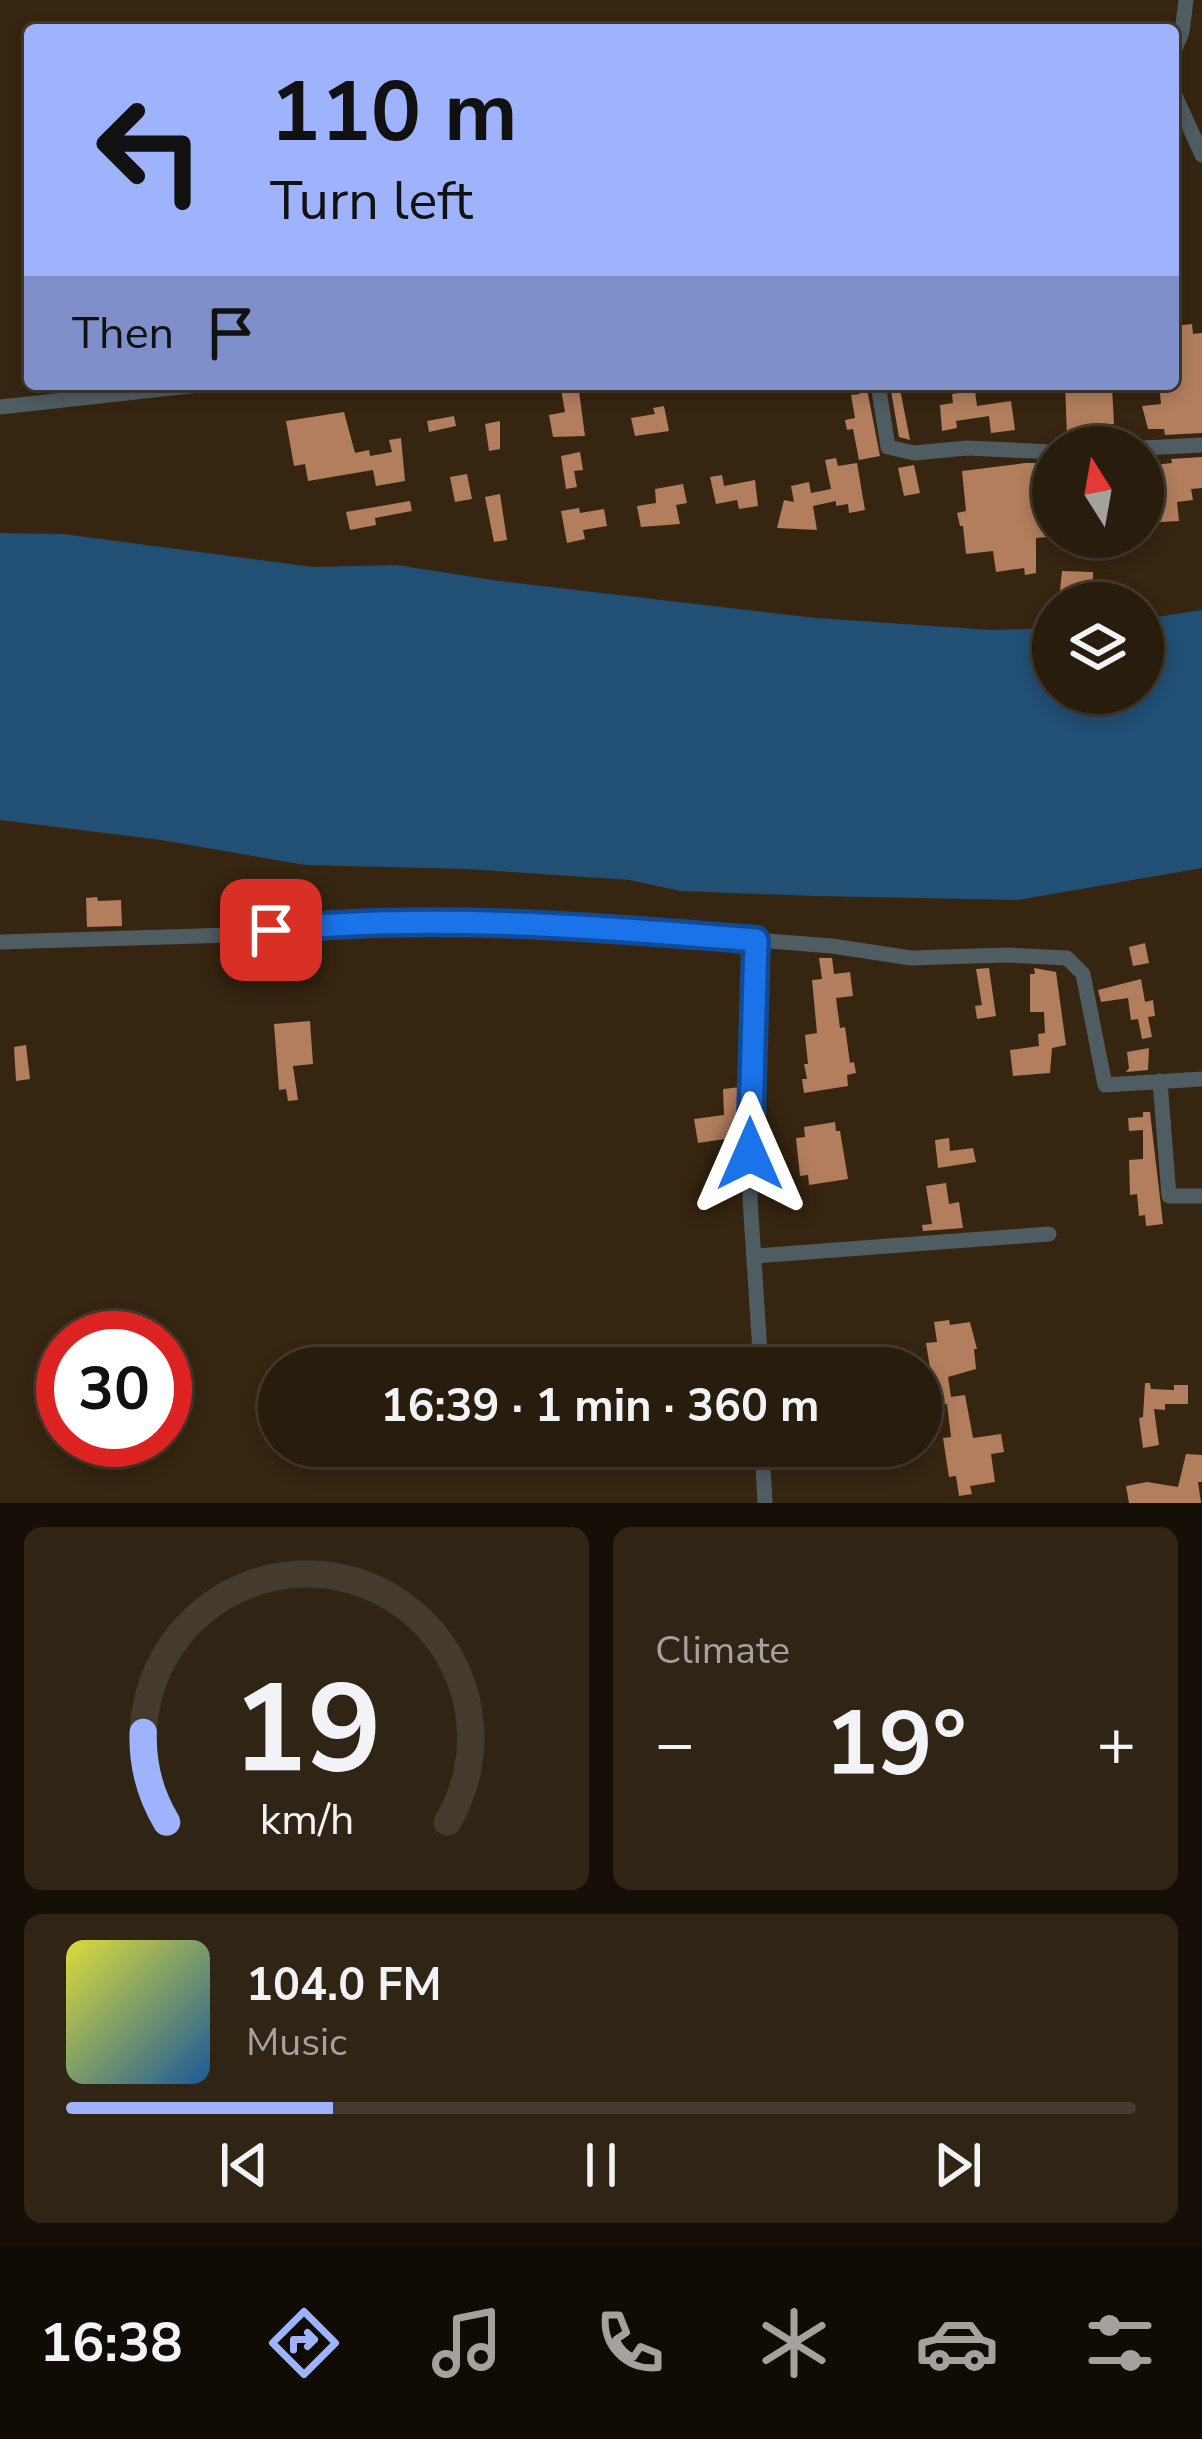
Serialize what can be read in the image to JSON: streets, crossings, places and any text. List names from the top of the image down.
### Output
{
  "north": "top",
  "page": {
    "turn": ["110 m", "Turn left"],
    "then": "Then",
    "limit": "30",
    "trip": "16:39 · 1 min · 360 m",
    "tile": "Climate",
    "heat": ["−", "19°", "+"],
    "song": ["104.0 FM", "Music"],
    "tabs": "16:38",
    "gauge": ["19", "km/h"]
  }
}
